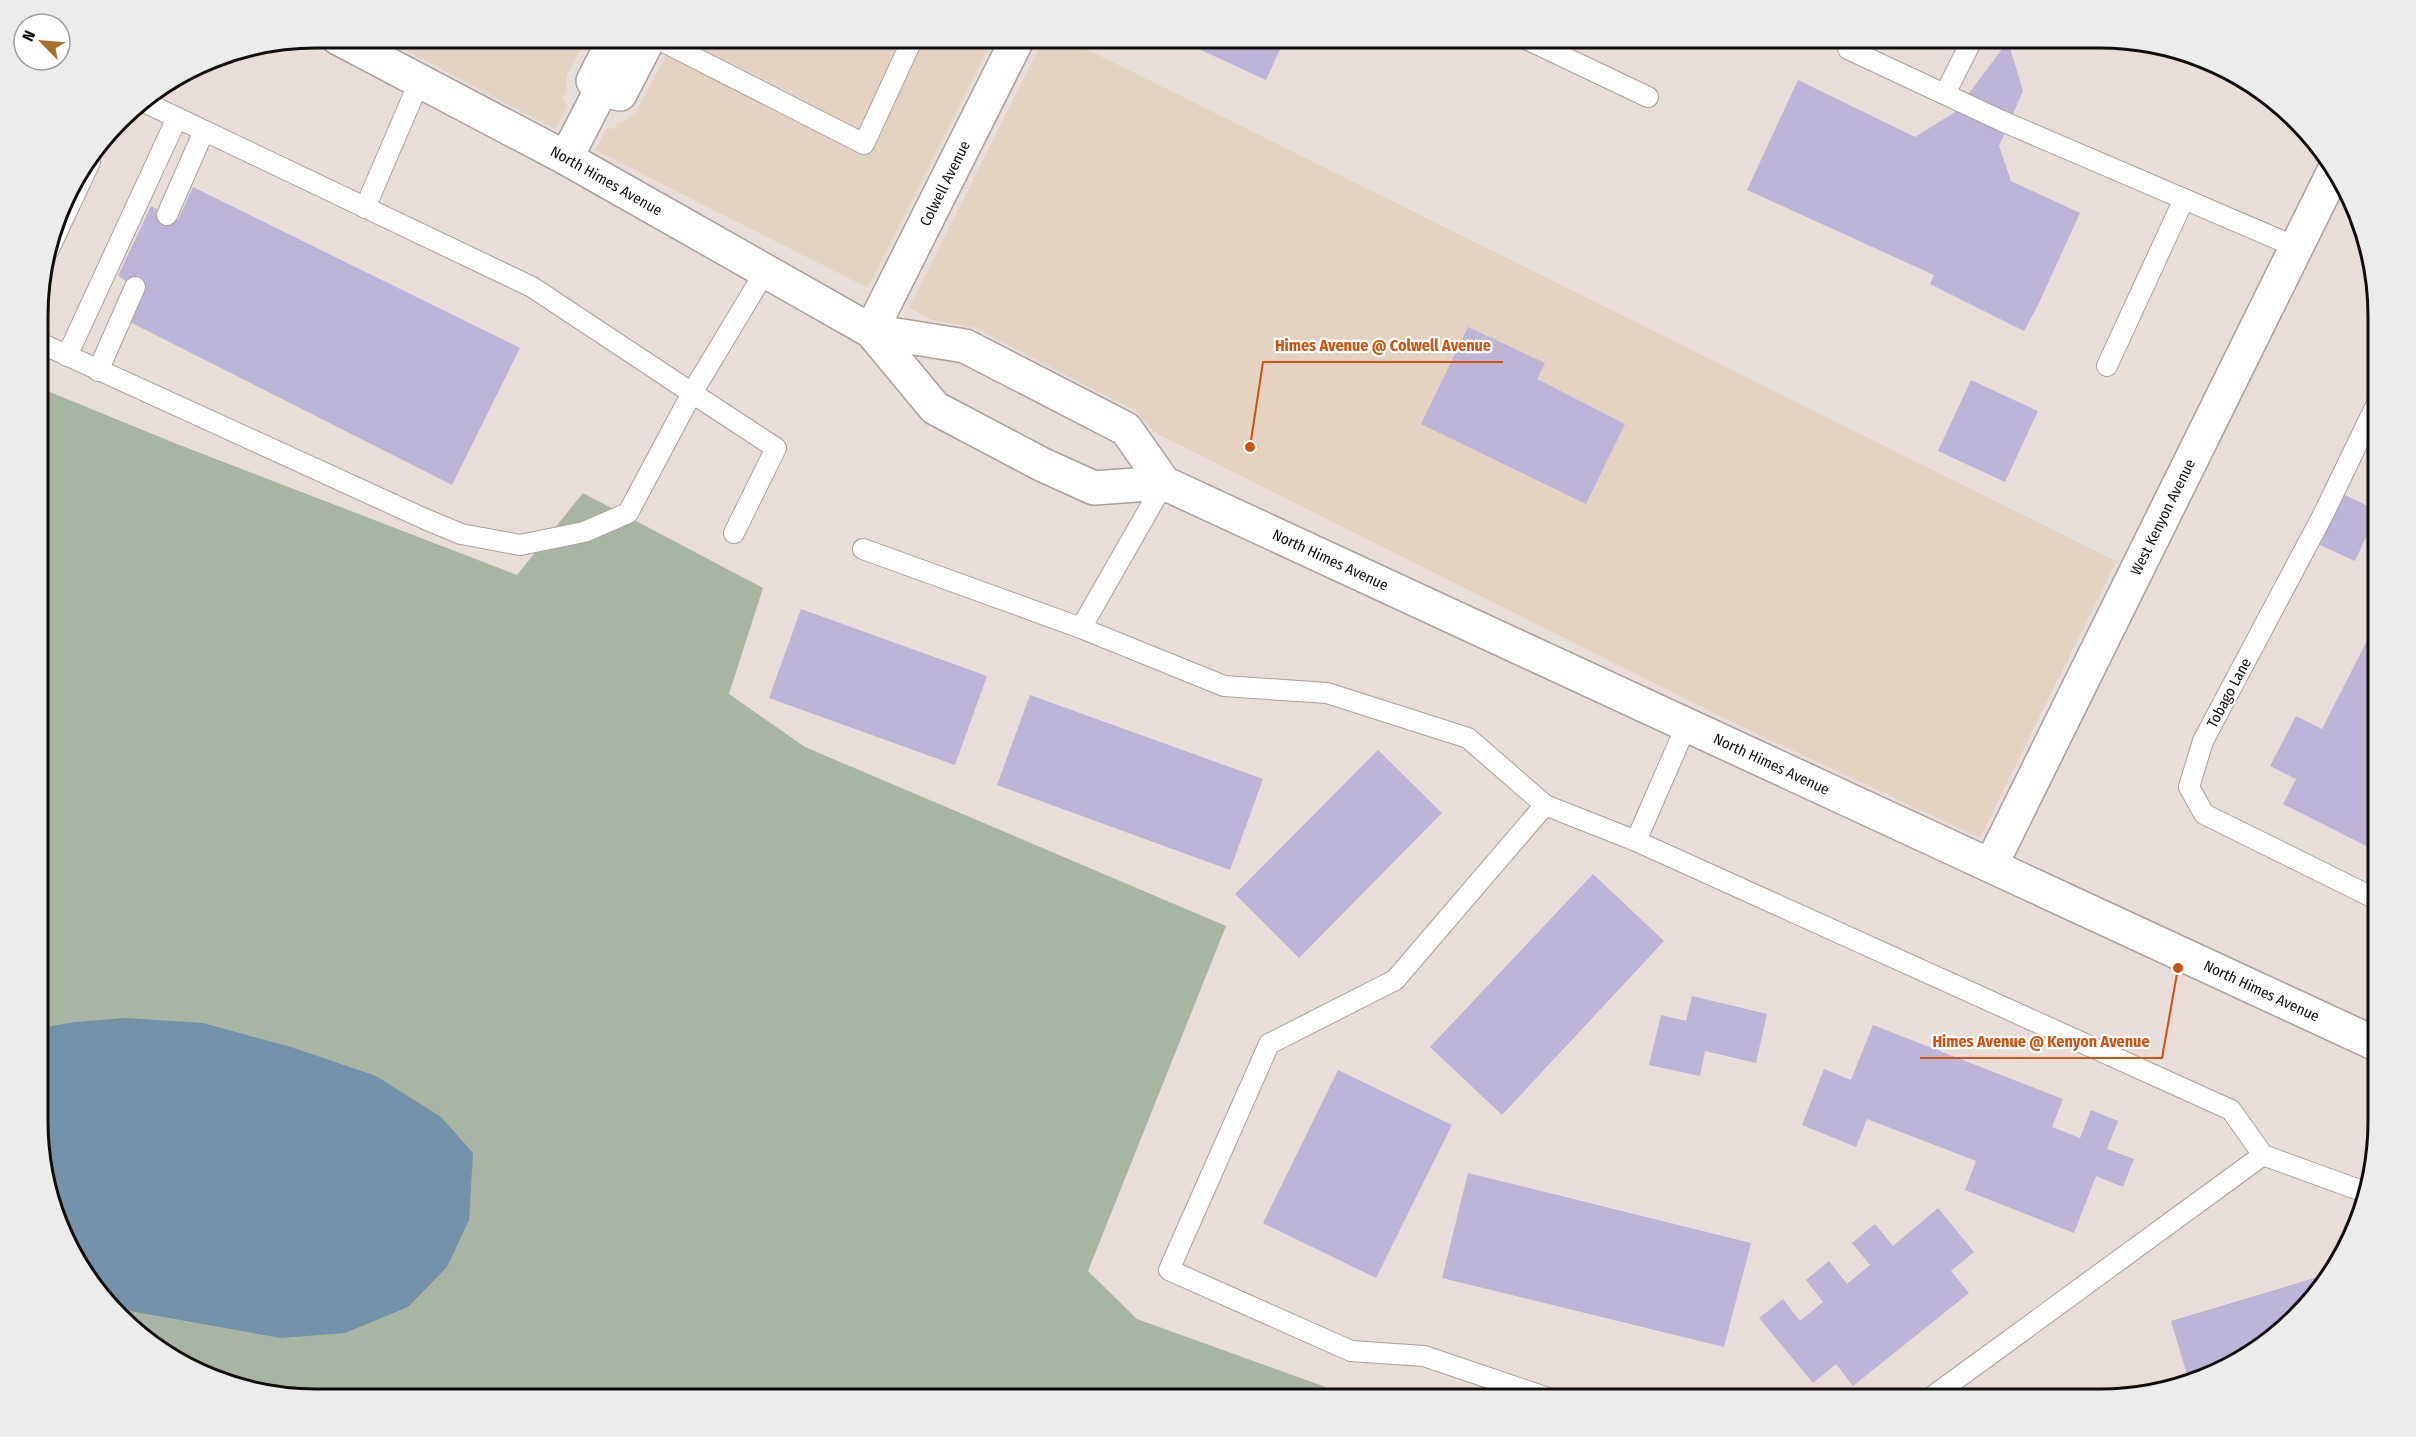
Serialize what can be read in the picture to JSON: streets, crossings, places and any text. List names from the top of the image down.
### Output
{
  "streets": {
    "street": ["North Himes Avenue", "Colwell Avenue", "West Kenyon Avenue"],
    "lane": ["Tobago Lane"]
  },
  "crossings": [
    ["North Himes Avenue", "Colwell Avenue"],
    ["North Himes Avenue", "West Kenyon Avenue"]
  ],
  "places": ["Himes Avenue @ Colwell Avenue", "Himes Avenue @ Kenyon Avenue"],
  "north": "top left"
}
